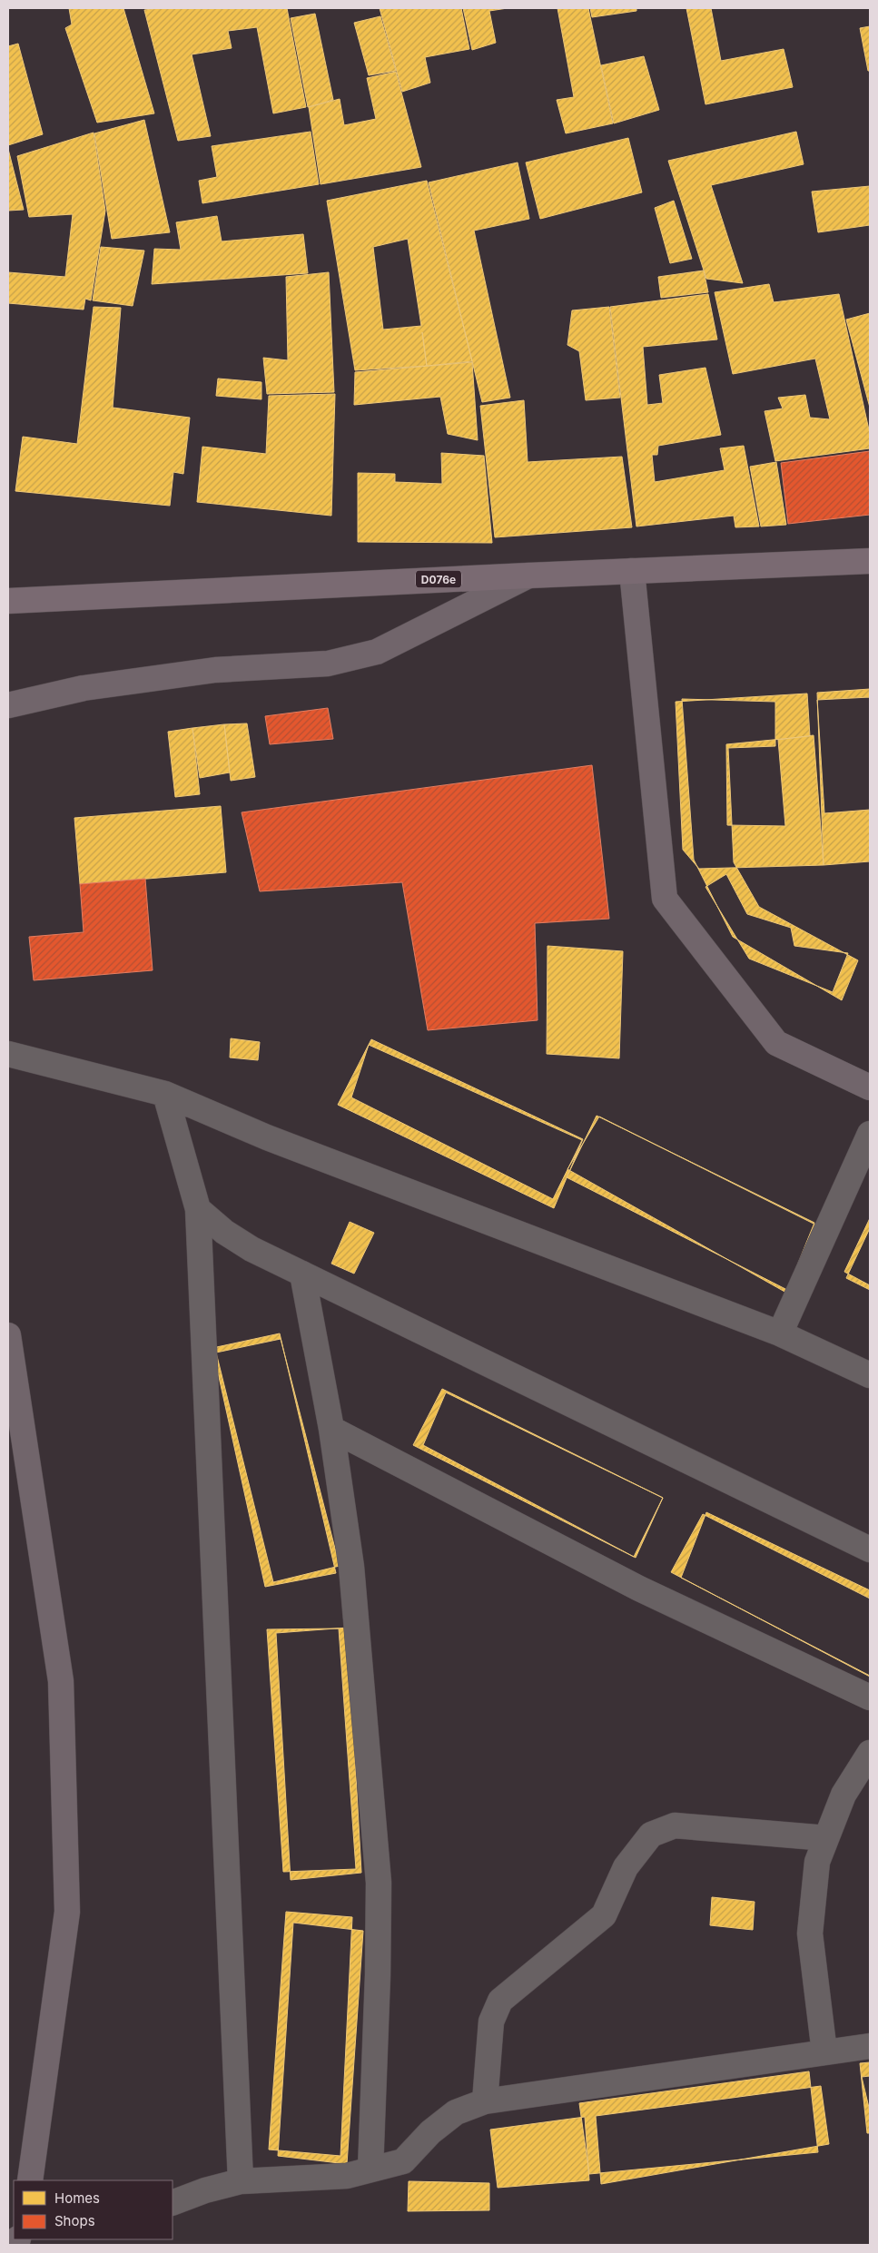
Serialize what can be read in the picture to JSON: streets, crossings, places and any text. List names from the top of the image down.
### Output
{
  "streets": {
    "main road": ["D076e"]
  },
  "legend": ["Homes", "Shops"]
}
